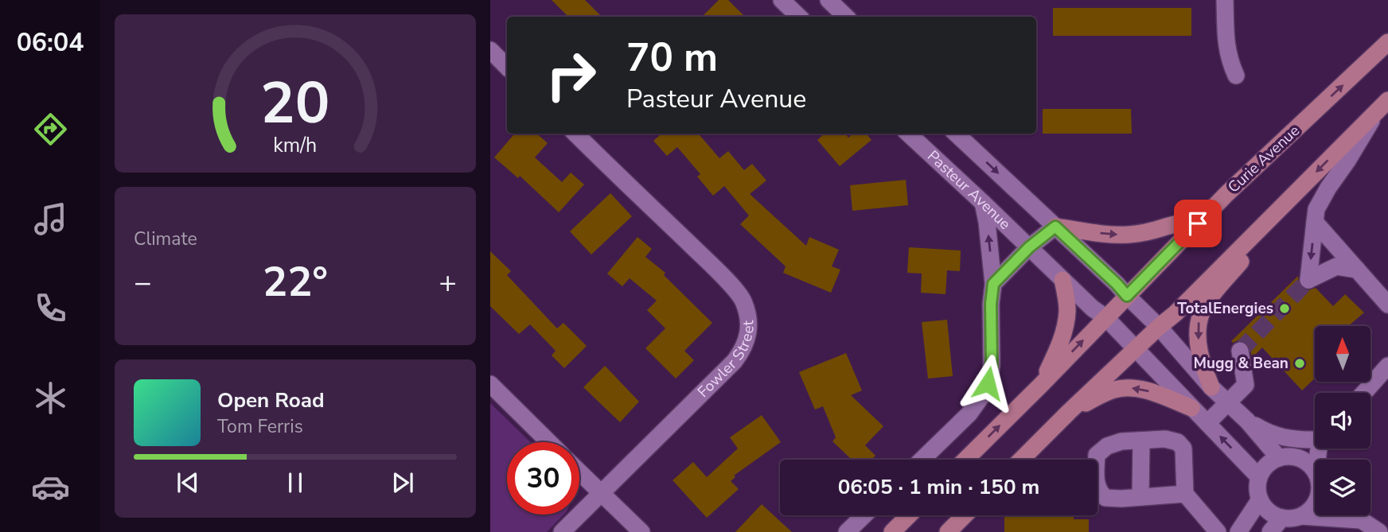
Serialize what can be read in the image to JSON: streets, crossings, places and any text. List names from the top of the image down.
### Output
{
  "streets": {
    "main road": ["Curie Avenue"],
    "street": ["Pasteur Avenue", "Fowler Street"]
  },
  "crossings": [
    ["Curie Avenue", "Pasteur Avenue"]
  ],
  "places": ["TotalEnergies", "Mugg & Bean"],
  "north": "top",
  "page": {
    "tabs": "06:04",
    "turn": ["70 m", "Pasteur Avenue"],
    "tile": "Climate",
    "heat": ["−", "22°", "+"],
    "song": ["Open Road", "Tom Ferris"],
    "limit": "30",
    "trip": "06:05 · 1 min · 150 m",
    "gauge": ["20", "km/h"]
  }
}
